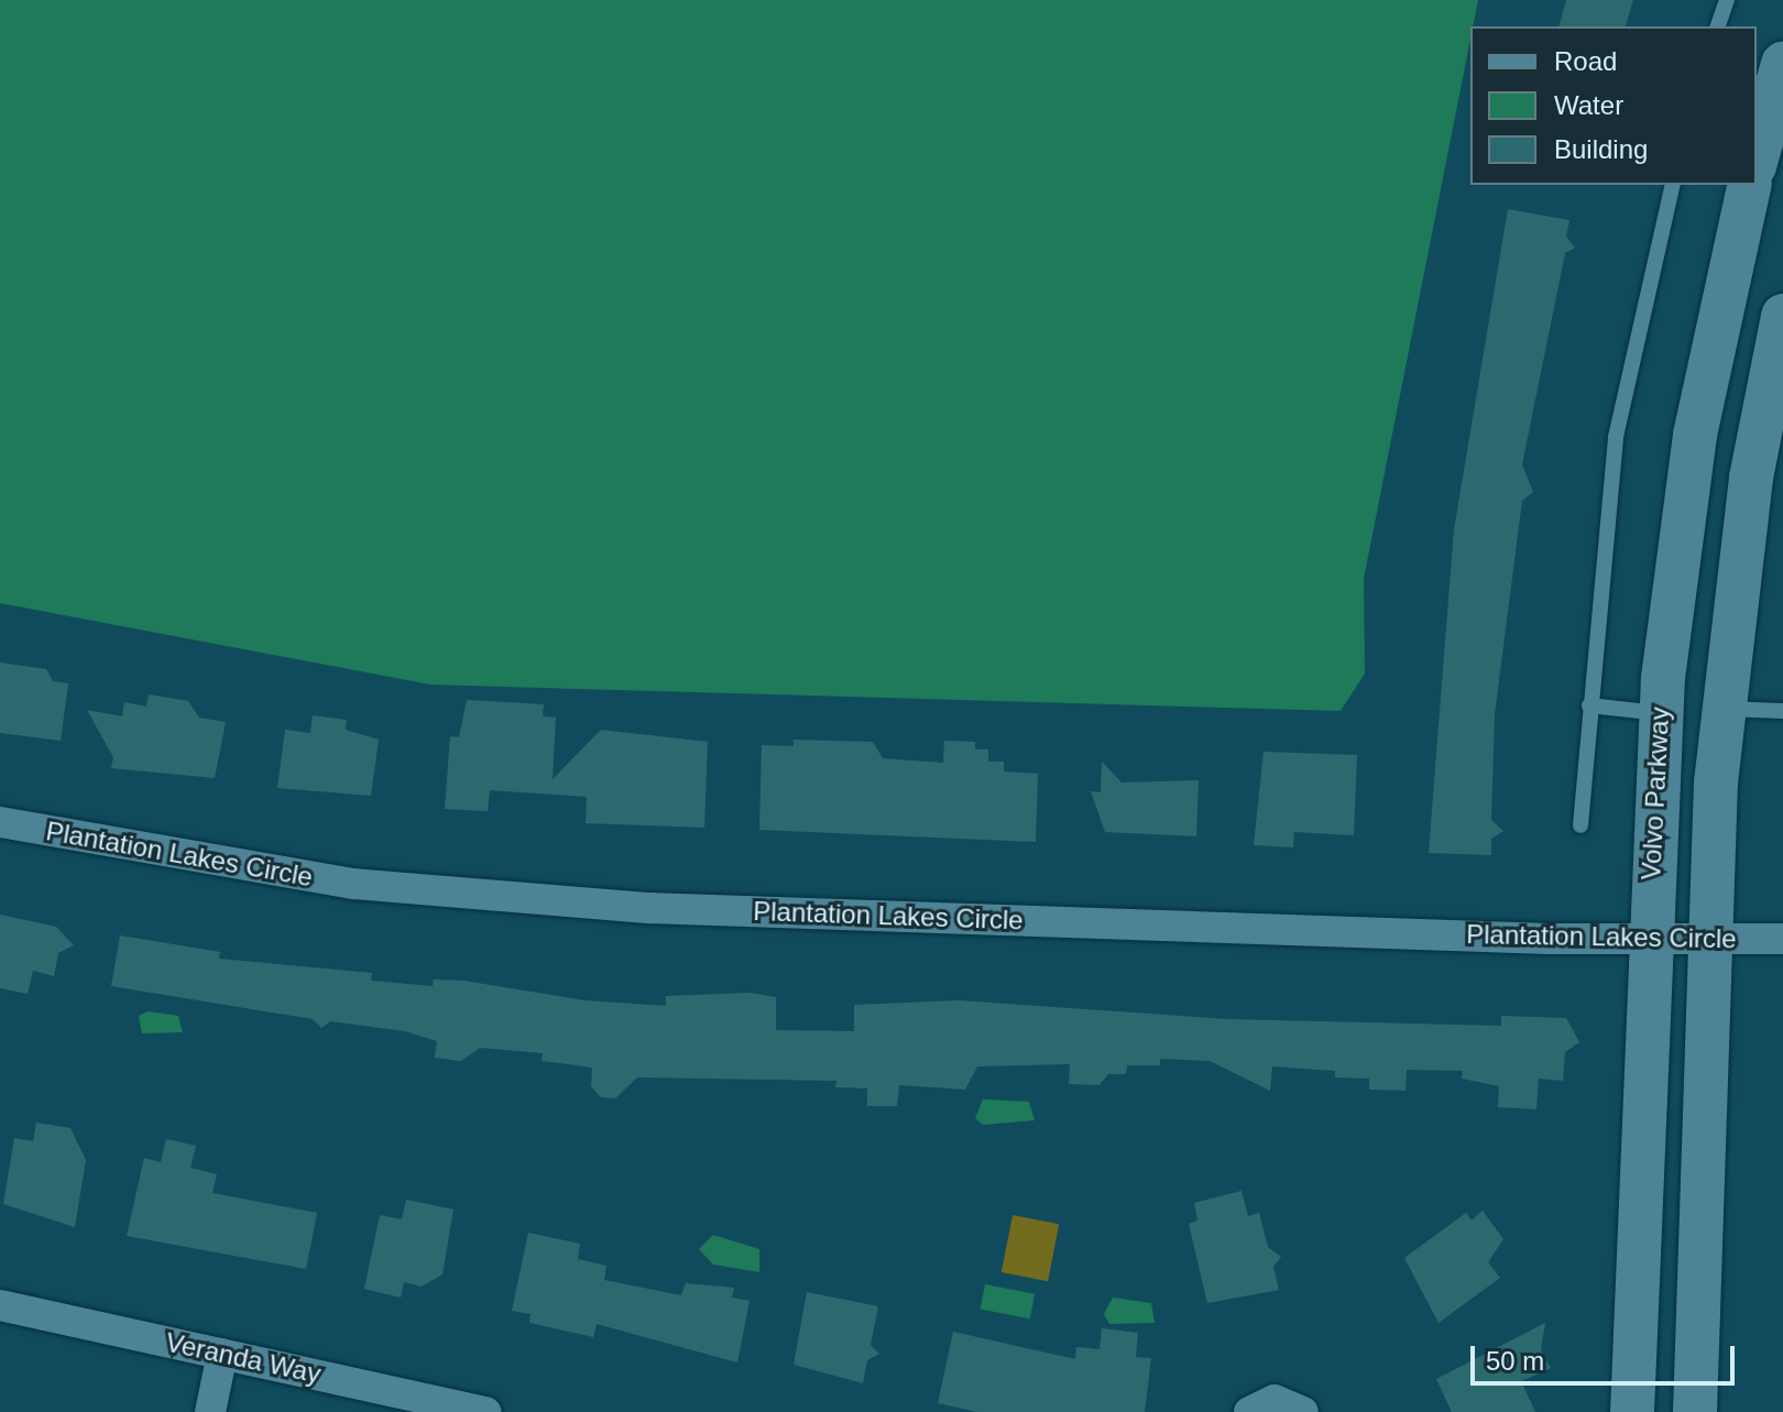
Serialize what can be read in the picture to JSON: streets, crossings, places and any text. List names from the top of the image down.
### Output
{
  "streets": {
    "main road": ["Volvo Parkway"],
    "street": ["Plantation Lakes Circle", "Veranda Way"]
  },
  "crossings": [
    ["Volvo Parkway", "Plantation Lakes Circle"]
  ],
  "legend": ["Road", "Water", "Building"],
  "scale_bar": "50 m"
}
